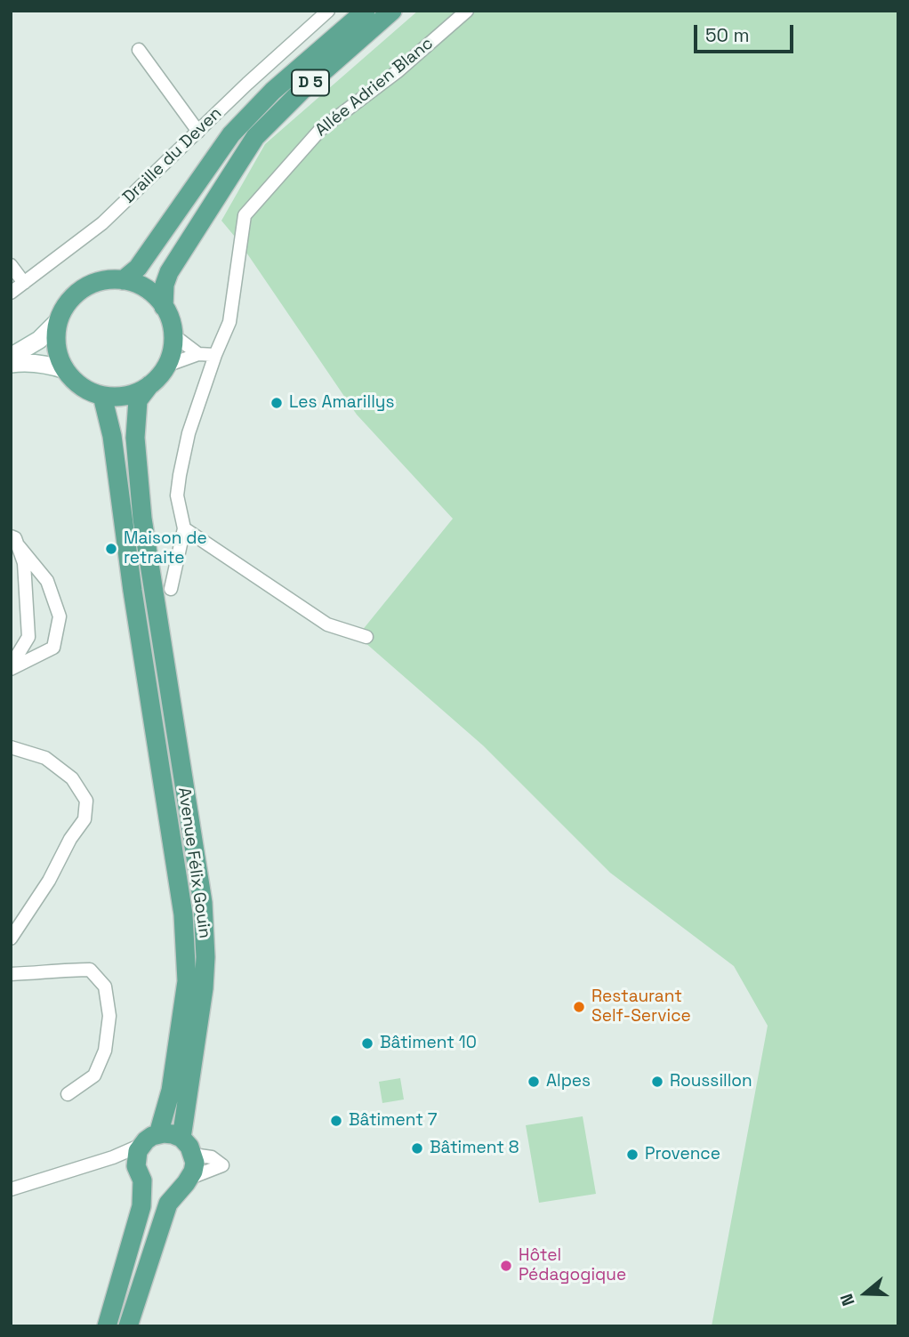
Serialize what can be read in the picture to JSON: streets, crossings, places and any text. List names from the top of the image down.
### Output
{
  "streets": {
    "main road": ["D 5", "Avenue Félix Gouin"],
    "street": ["Allée Adrien Blanc", "Draille du Deven"]
  },
  "crossings": [
    ["D 5", "Avenue Félix Gouin"]
  ],
  "places": [
    "Les Amarillys",
    "Maison de retraite",
    "Restaurant Self-Service",
    "Bâtiment 10",
    "Alpes",
    "Roussillon",
    "Bâtiment 7",
    "Bâtiment 8",
    "Provence",
    "Hôtel Pédagogique"
  ],
  "scale_bar": "50 m",
  "north": "left"
}
